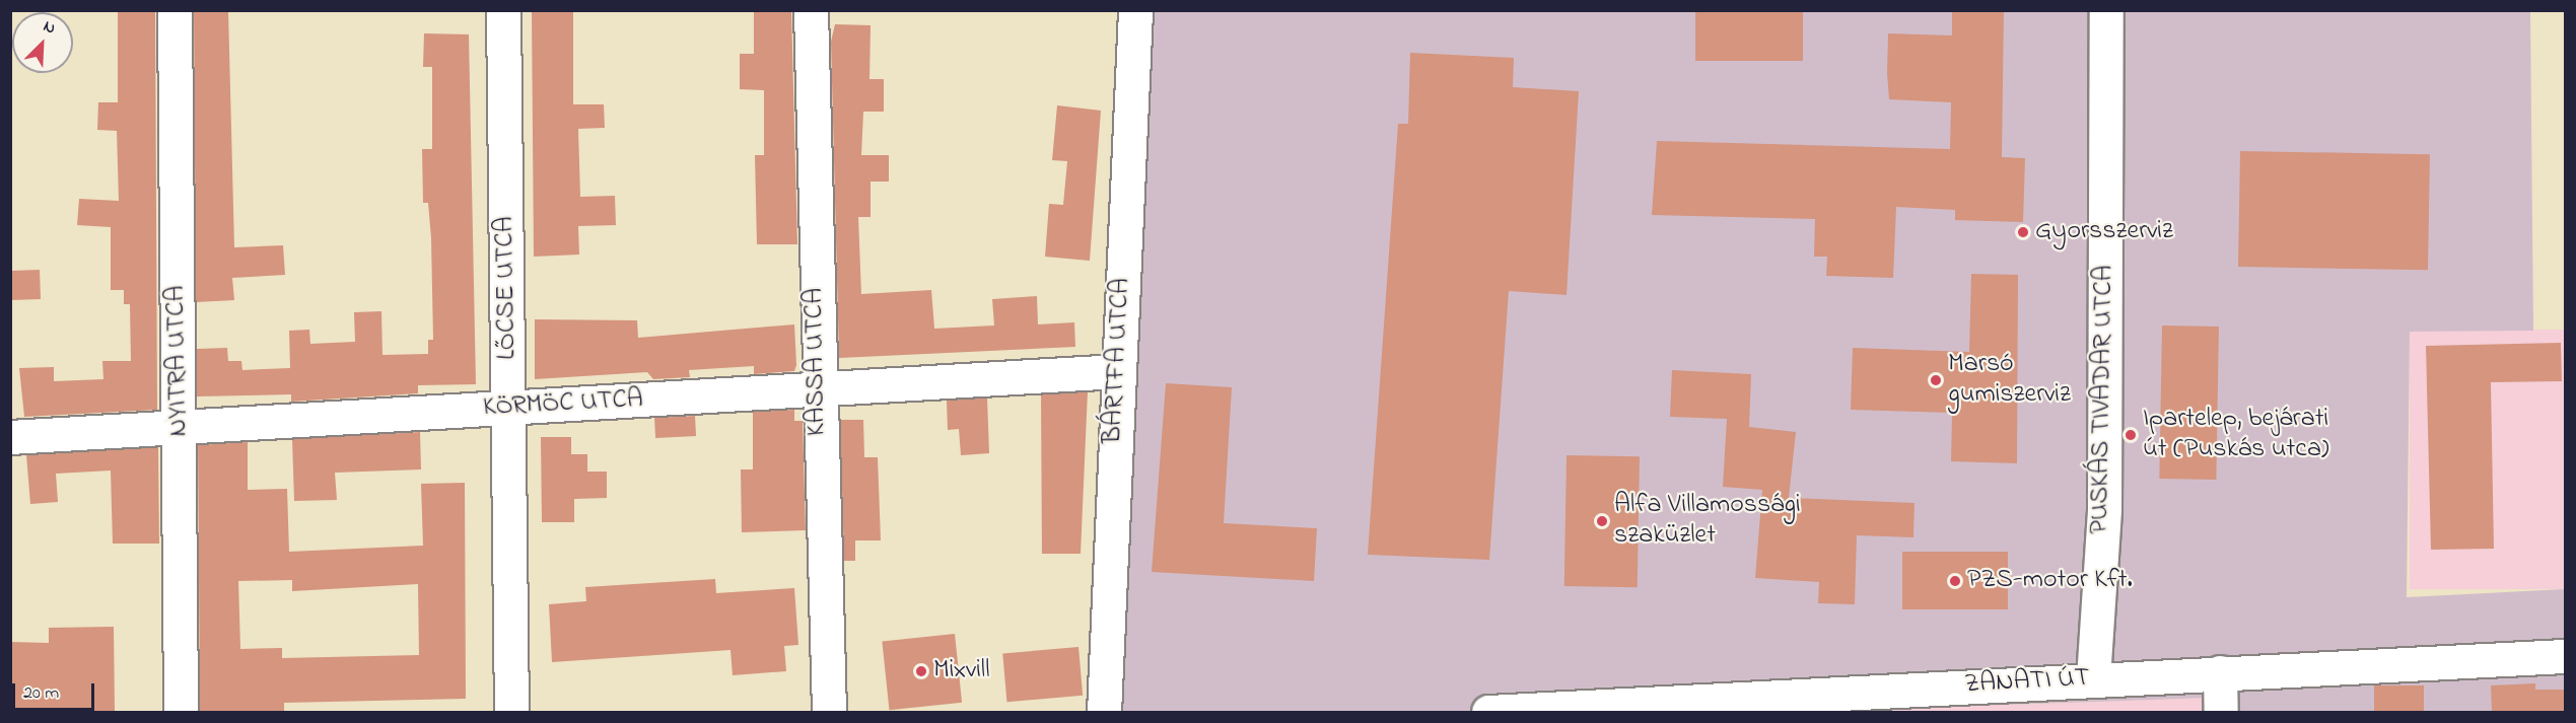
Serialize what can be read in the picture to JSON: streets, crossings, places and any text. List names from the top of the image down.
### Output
{
  "streets": {
    "street": [
      "LŐCSE UTCA",
      "NYITRA UTCA",
      "BÁRTFA UTCA",
      "KASSA UTCA",
      "PUSKÁS TIVADAR UTCA",
      "KÖRMÖC UTCA",
      "ZANATI ÚT"
    ]
  },
  "crossings": [
    ["LŐCSE UTCA", "KÖRMÖC UTCA"],
    ["NYITRA UTCA", "KÖRMÖC UTCA"],
    ["BÁRTFA UTCA", "KÖRMÖC UTCA"],
    ["KASSA UTCA", "KÖRMÖC UTCA"],
    ["PUSKÁS TIVADAR UTCA", "ZANATI ÚT"]
  ],
  "places": [
    "Gyorsszerviz",
    "Marsó gumiszerviz",
    "Ipartelep, bejárati út (Puskás utca)",
    "Alfa Villamossági szaküzlet",
    "PZS-motor Kft.",
    "Mixvill"
  ],
  "scale_bar": "20 m",
  "north": "top right"
}
